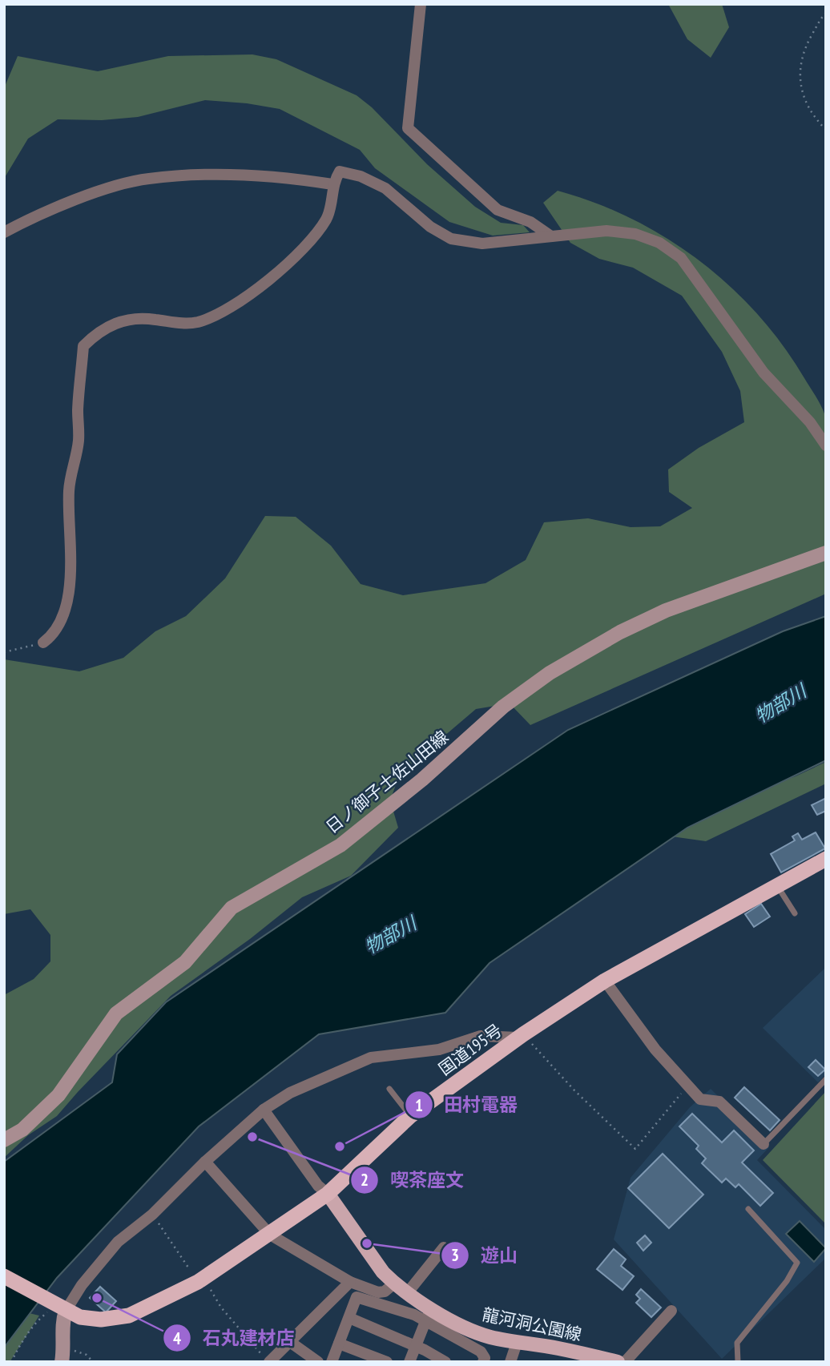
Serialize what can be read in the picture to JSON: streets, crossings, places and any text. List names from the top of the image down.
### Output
{
  "streets": {
    "highway": ["国道195号"],
    "main road": ["日ノ御子土佐山田線", "龍河洞公園線"]
  },
  "crossings": [
    ["国道195号", "龍河洞公園線"]
  ],
  "water": ["物部川"],
  "places": [
    "喫茶座文",
    "田村電器",
    "遊山",
    "石丸建材店"
  ]
}
